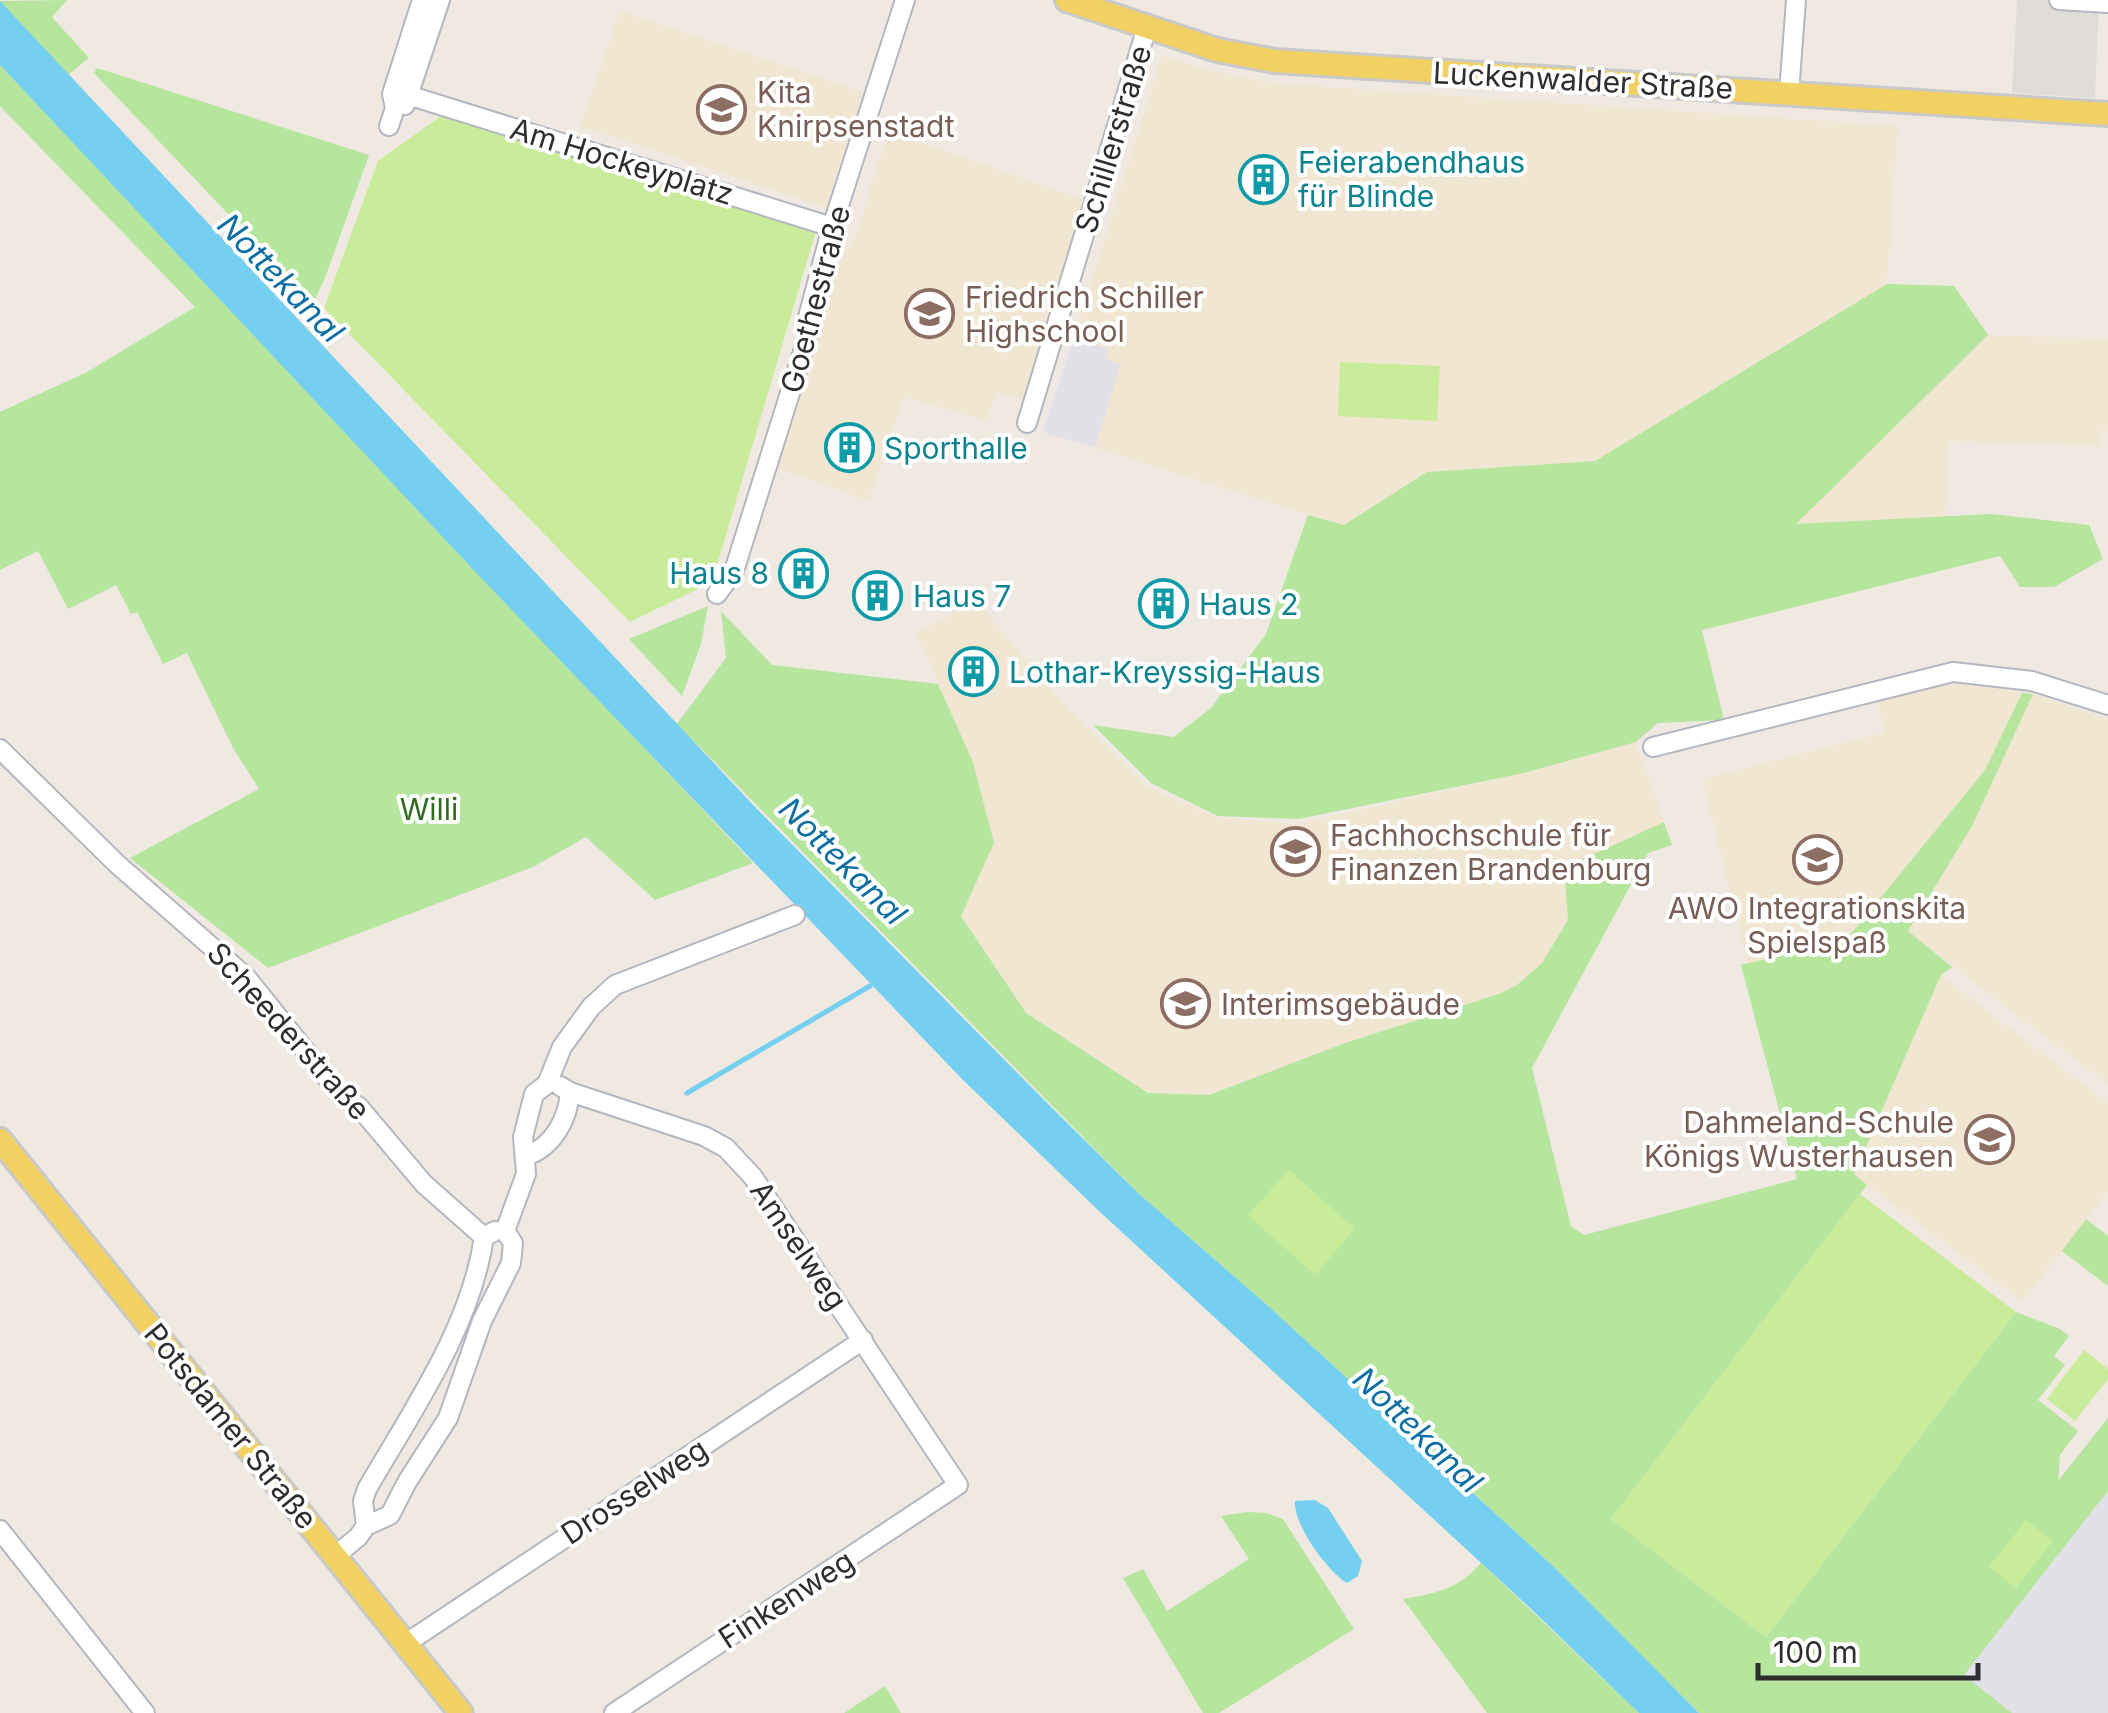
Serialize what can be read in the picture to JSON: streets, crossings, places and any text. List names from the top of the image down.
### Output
{
  "streets": {
    "main road": ["Luckenwalder Straße", "Potsdamer Straße"],
    "street": [
      "Schillerstraße",
      "Am Hockeyplatz",
      "Goethestraße",
      "Scheederstraße",
      "Amselweg",
      "Drosselweg",
      "Finkenweg"
    ]
  },
  "crossings": [
    ["Luckenwalder Straße", "Schillerstraße"],
    ["Am Hockeyplatz", "Goethestraße"],
    ["Amselweg", "Drosselweg"],
    ["Amselweg", "Finkenweg"],
    ["Potsdamer Straße", "Drosselweg"]
  ],
  "water": ["Nottekanal"],
  "parks": ["Willi"],
  "places": {
    "school or university": [
      "Kita Knirpsenstadt",
      "Friedrich Schiller Highschool",
      "Fachhochschule für Finanzen Brandenburg",
      "AWO Integrationskita Spielspaß",
      "Interimsgebäude",
      "Dahmeland-Schule Königs Wusterhausen"
    ],
    "building": [
      "Feierabendhaus für Blinde",
      "Sporthalle",
      "Haus 8",
      "Haus 7",
      "Haus 2",
      "Lothar-Kreyssig-Haus"
    ]
  },
  "scale_bar": "100 m"
}
